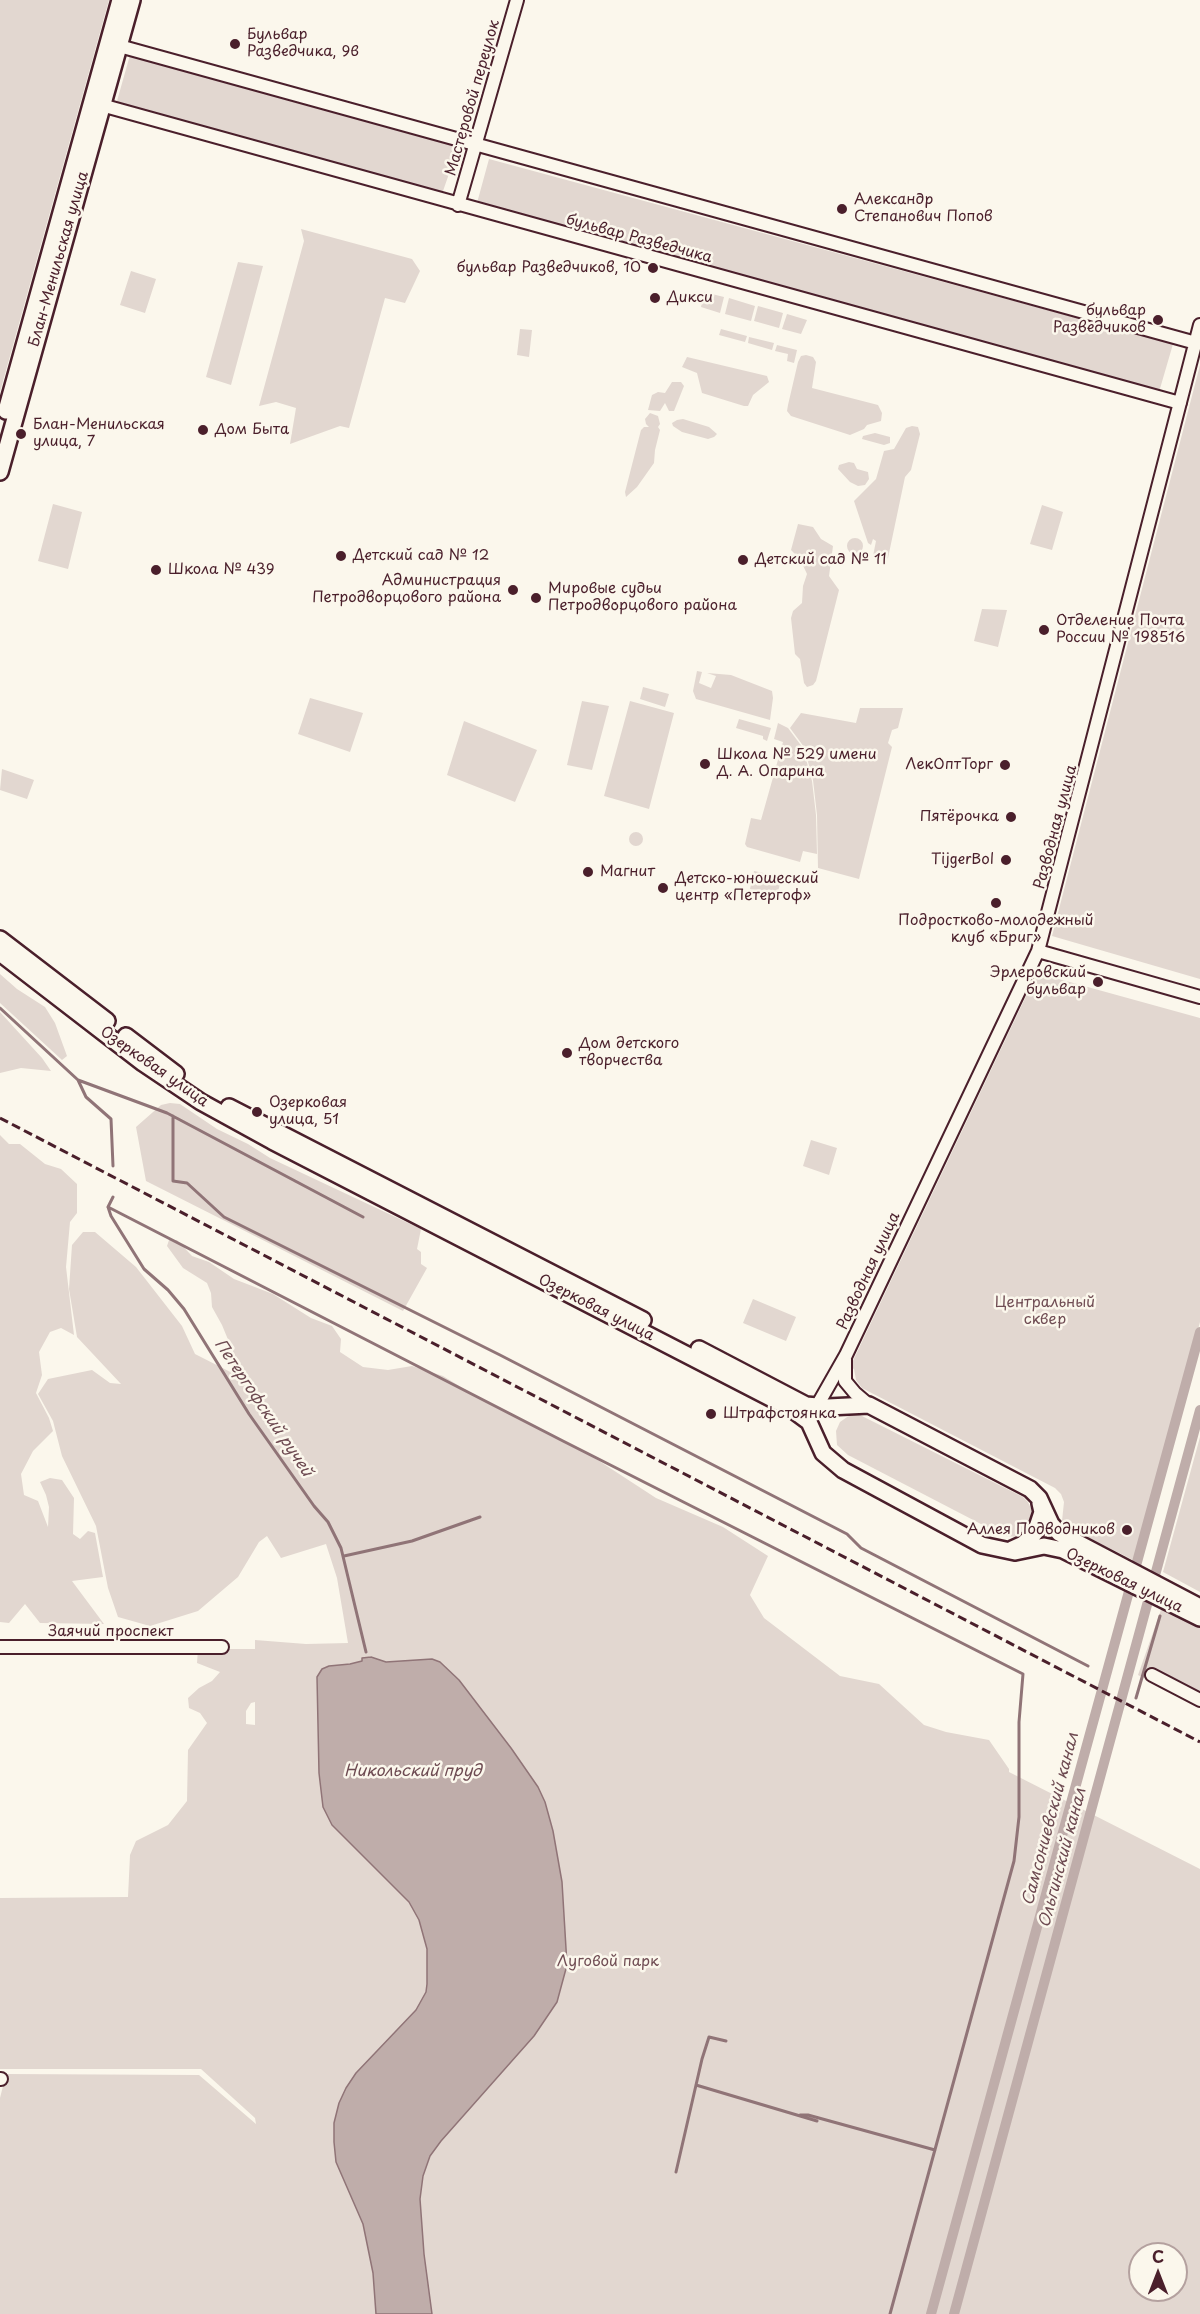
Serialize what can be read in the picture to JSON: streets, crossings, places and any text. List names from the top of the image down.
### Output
{
  "streets": {
    "street": [
      "Мастеровой переулок",
      "бульвар Разведчика",
      "Блан-Менильская улица",
      "Разводная улица",
      "Озерковая улица",
      "Заячий проспект"
    ]
  },
  "crossings": [
    ["Мастеровой переулок", "бульвар Разведчика"],
    ["бульвар Разведчика", "Блан-Менильская улица"],
    ["бульвар Разведчика", "Разводная улица"],
    ["Разводная улица", "Озерковая улица"]
  ],
  "water": [
    "Петергофский ручей",
    "Никольский пруд",
    "Самсониевский канал",
    "Ольгинский канал"
  ],
  "parks": ["Центральный сквер", "Луговой парк"],
  "places": [
    "Бульвар Разведчика, 9в",
    "Александр Степанович Попов",
    "бульвар Разведчиков, 10",
    "Дикси",
    "бульвар Разведчиков",
    "Дом Быта",
    "Блан-Менильская улица, 7",
    "Детский сад № 12",
    "Детский сад № 11",
    "Школа № 439",
    "Администрация Петродворцового района",
    "Мировые судьи Петродворцового района",
    "Отделение Почта России № 198516",
    "Школа № 529 имени Д. А. Опарина",
    "ЛекОптТорг",
    "Пятёрочка",
    "TijgerBol",
    "Магнит",
    "Детско-юношеский центр «Петергоф»",
    "Подростково-молодежный клуб «Бриг»",
    "Эрлеровский бульвар",
    "Дом детского творчества",
    "Озерковая улица, 51",
    "Штрафстоянка",
    "Аллея Подводников"
  ],
  "north": "top"
}
